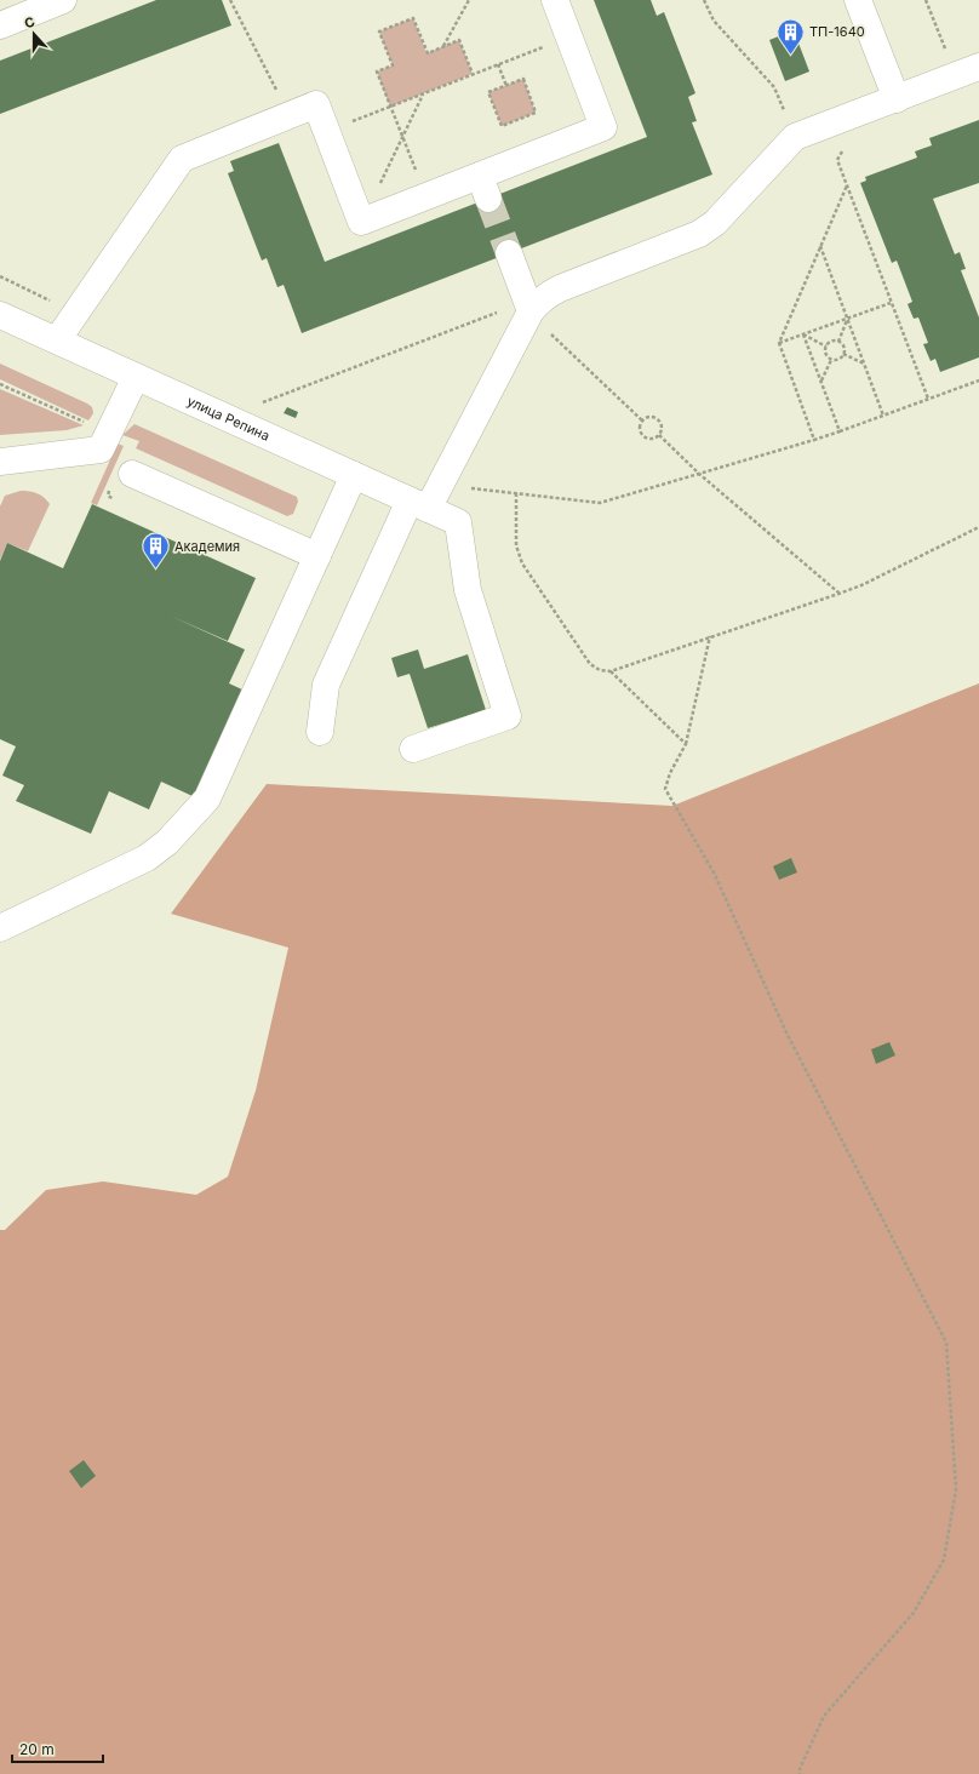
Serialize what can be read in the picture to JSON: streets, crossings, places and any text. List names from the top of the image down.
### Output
{
  "streets": {
    "street": ["улица Репина"]
  },
  "places": {
    "building": ["ТП-1640", "Академия"]
  },
  "scale_bar": "20 m",
  "north": "top"
}
